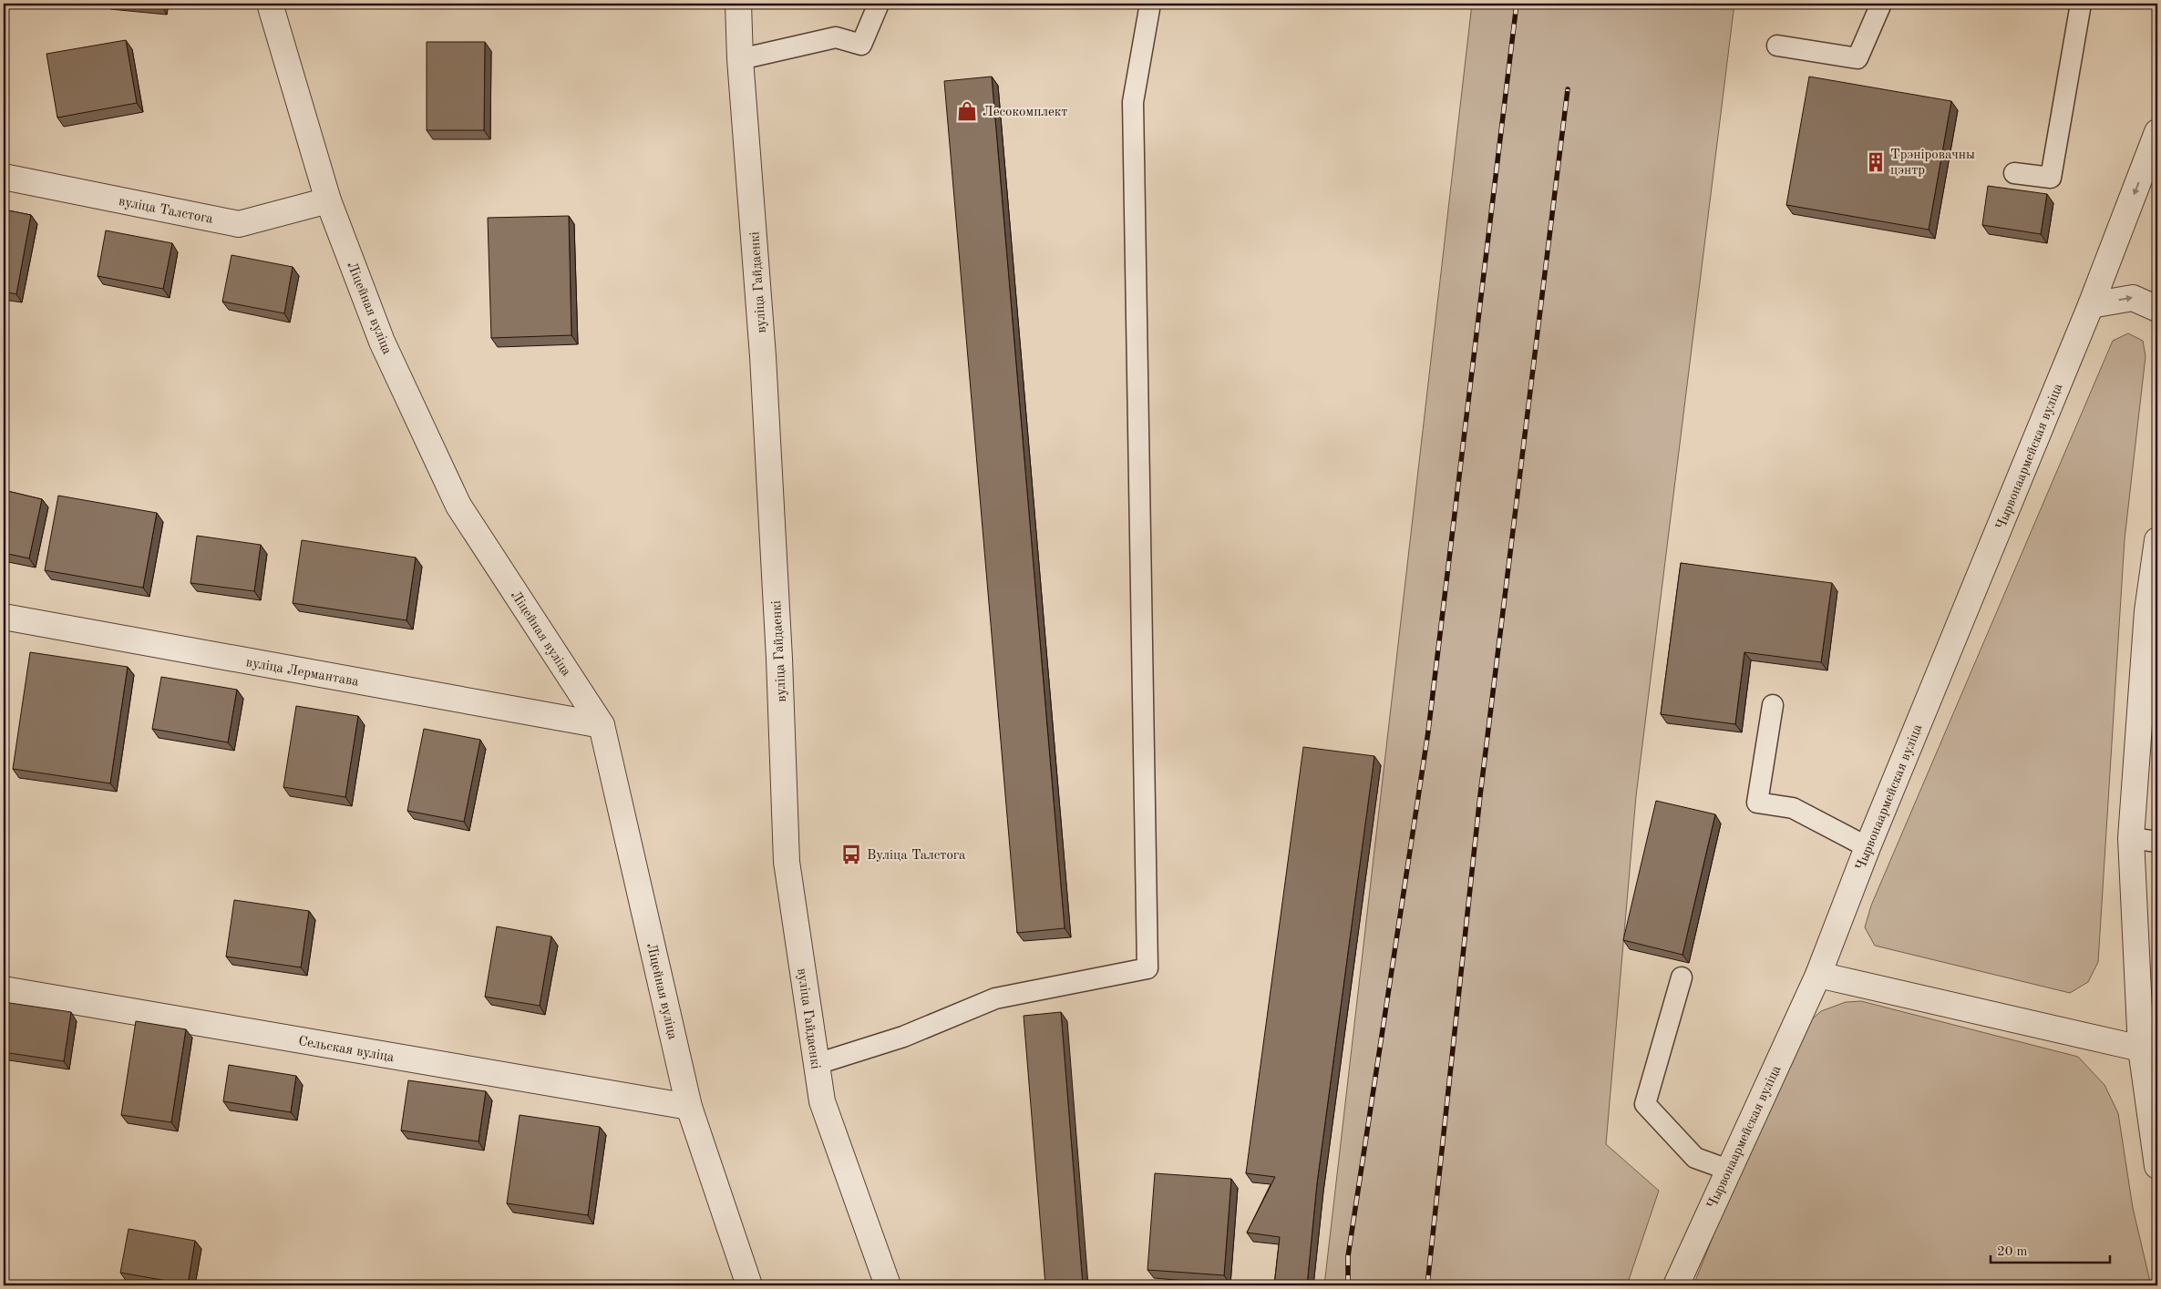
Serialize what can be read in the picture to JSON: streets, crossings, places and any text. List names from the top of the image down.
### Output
{
  "streets": {
    "street": [
      "вуліца Талстога",
      "вуліца Гайдаенкі",
      "Ліцейная вуліца",
      "Чырвонаармейская вуліца",
      "вуліца Лермантава",
      "Сельская вуліца"
    ]
  },
  "crossings": [
    ["вуліца Талстога", "Ліцейная вуліца"],
    ["Ліцейная вуліца", "вуліца Лермантава"],
    ["Ліцейная вуліца", "Сельская вуліца"]
  ],
  "places": {
    "shop": ["Лесокомплект"],
    "building": ["Трэніровачны цэнтр"],
    "bus stop": ["Вуліца Талстога"]
  },
  "scale_bar": "20 m"
}
